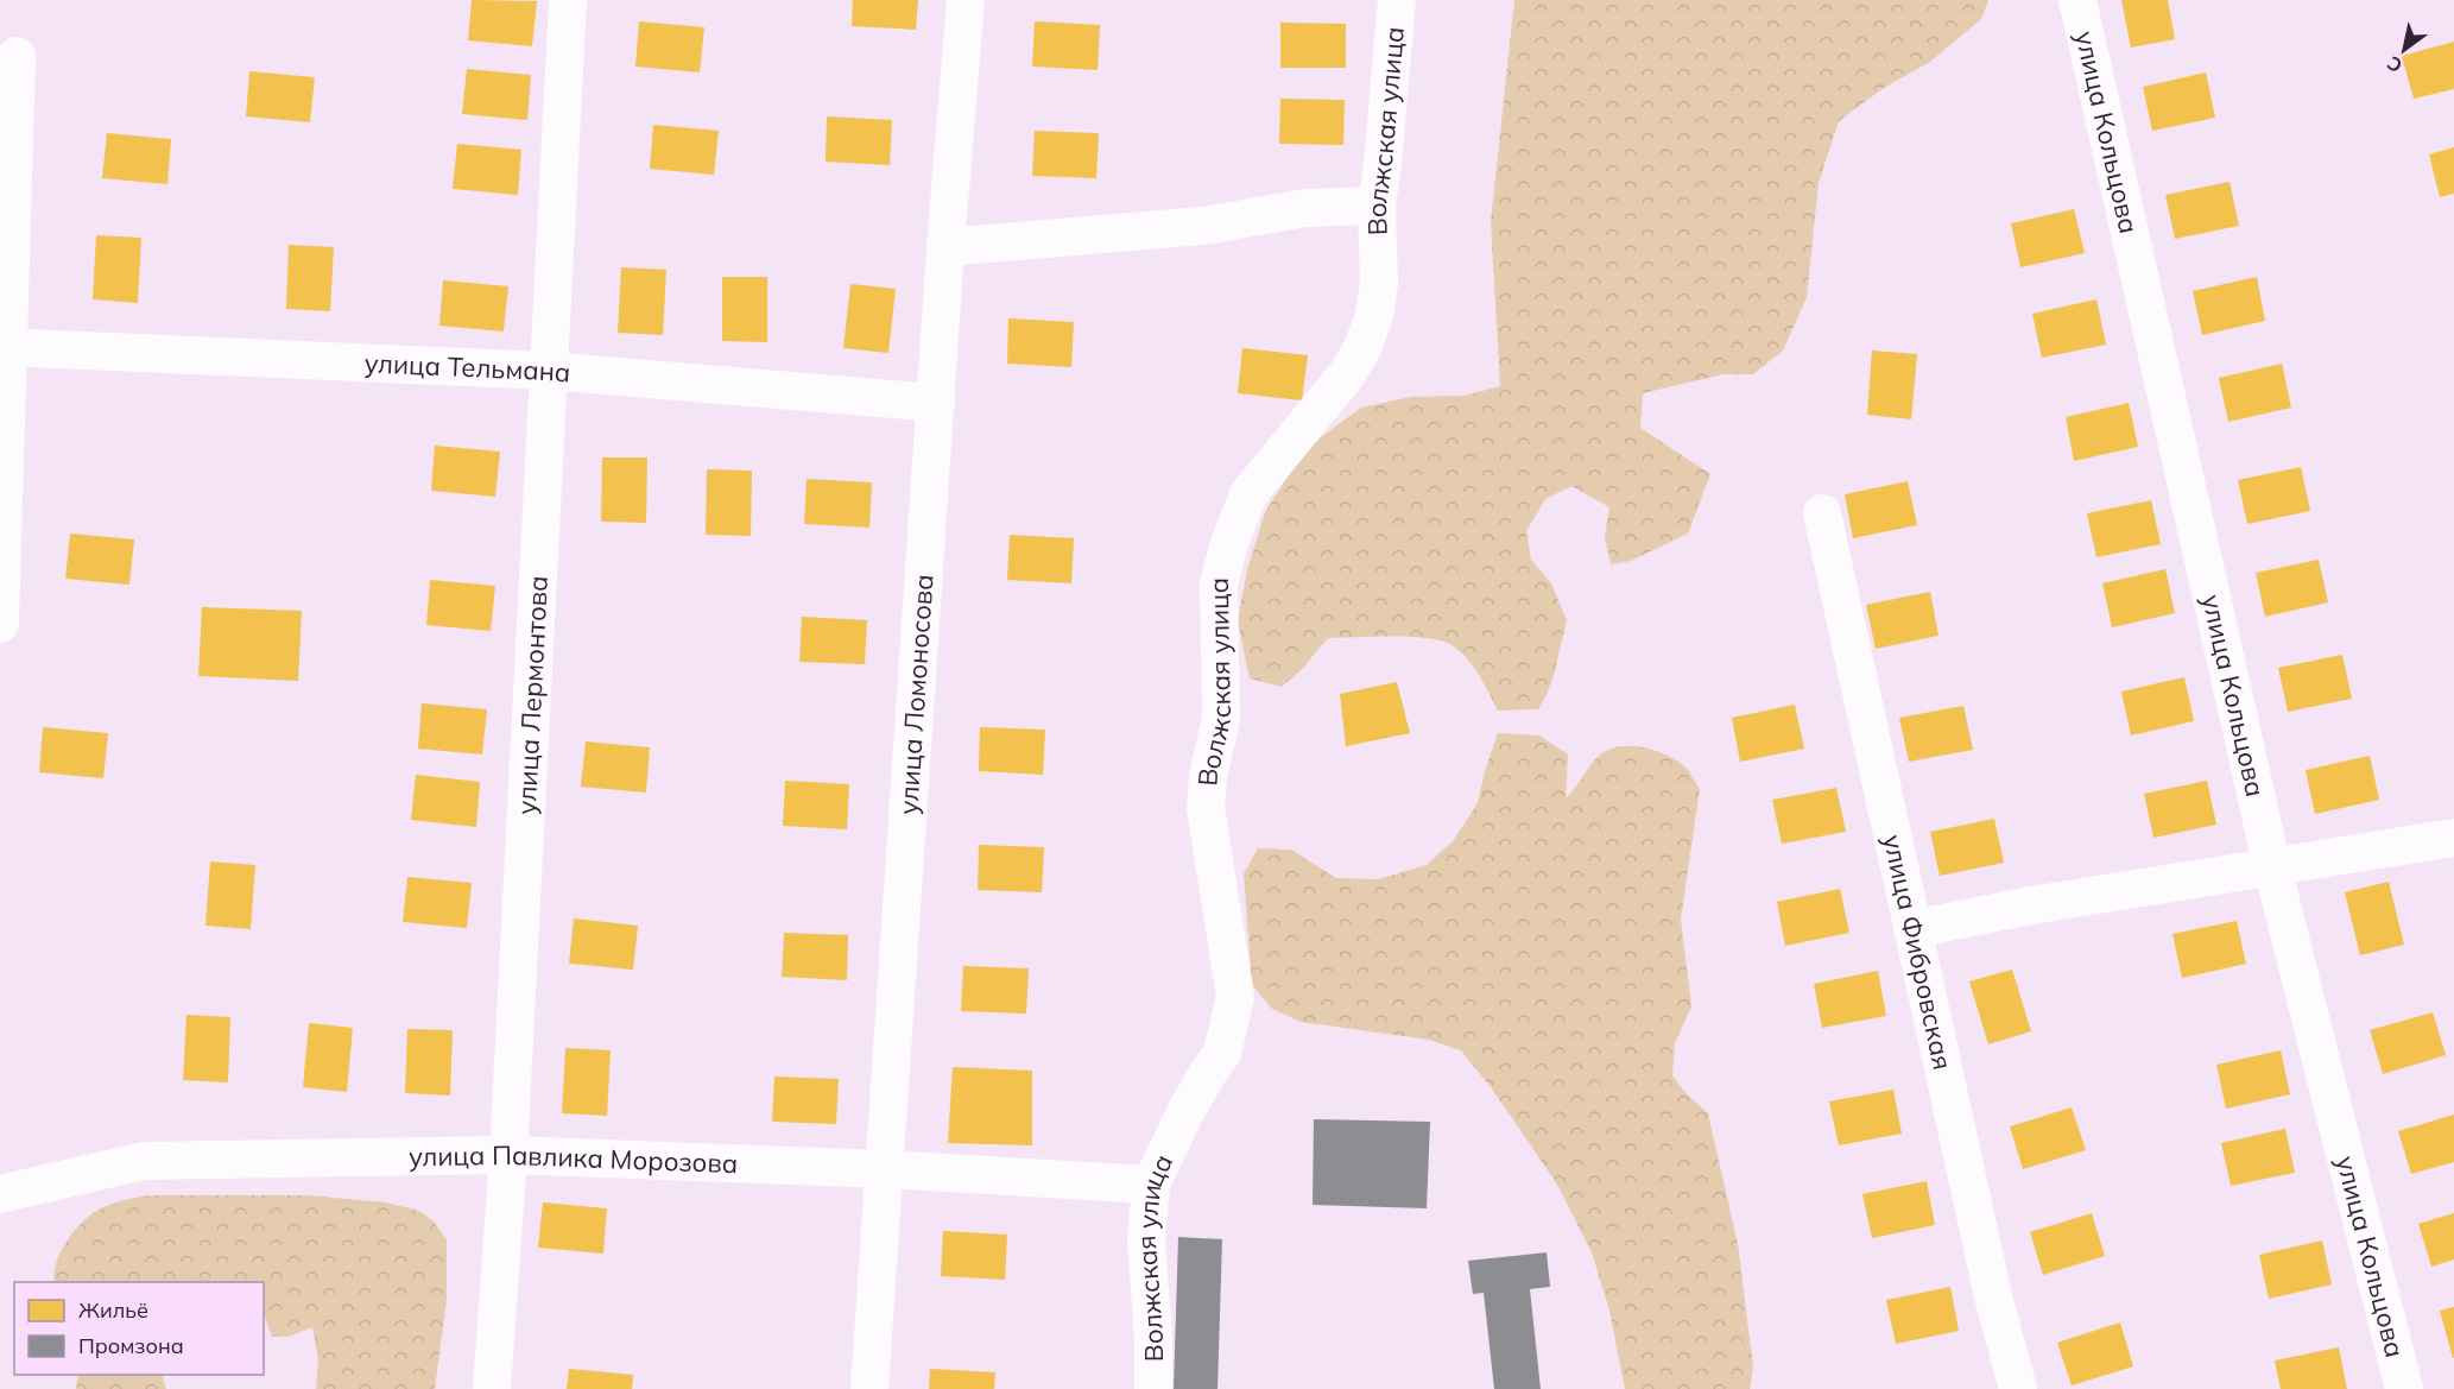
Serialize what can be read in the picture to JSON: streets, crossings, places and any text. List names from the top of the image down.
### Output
{
  "streets": {
    "street": [
      "Волжская улица",
      "улица Кольцова",
      "улица Тельмана",
      "улица Ломоносова",
      "улица Лермонтова",
      "улица Фибровская",
      "улица Павлика Морозова"
    ]
  },
  "crossings": [
    ["Волжская улица", "улица Павлика Морозова"],
    ["улица Тельмана", "улица Ломоносова"],
    ["улица Тельмана", "улица Лермонтова"],
    ["улица Ломоносова", "улица Павлика Морозова"],
    ["улица Лермонтова", "улица Павлика Морозова"]
  ],
  "legend": ["Жильё", "Промзона"],
  "north": "bottom left"
}
